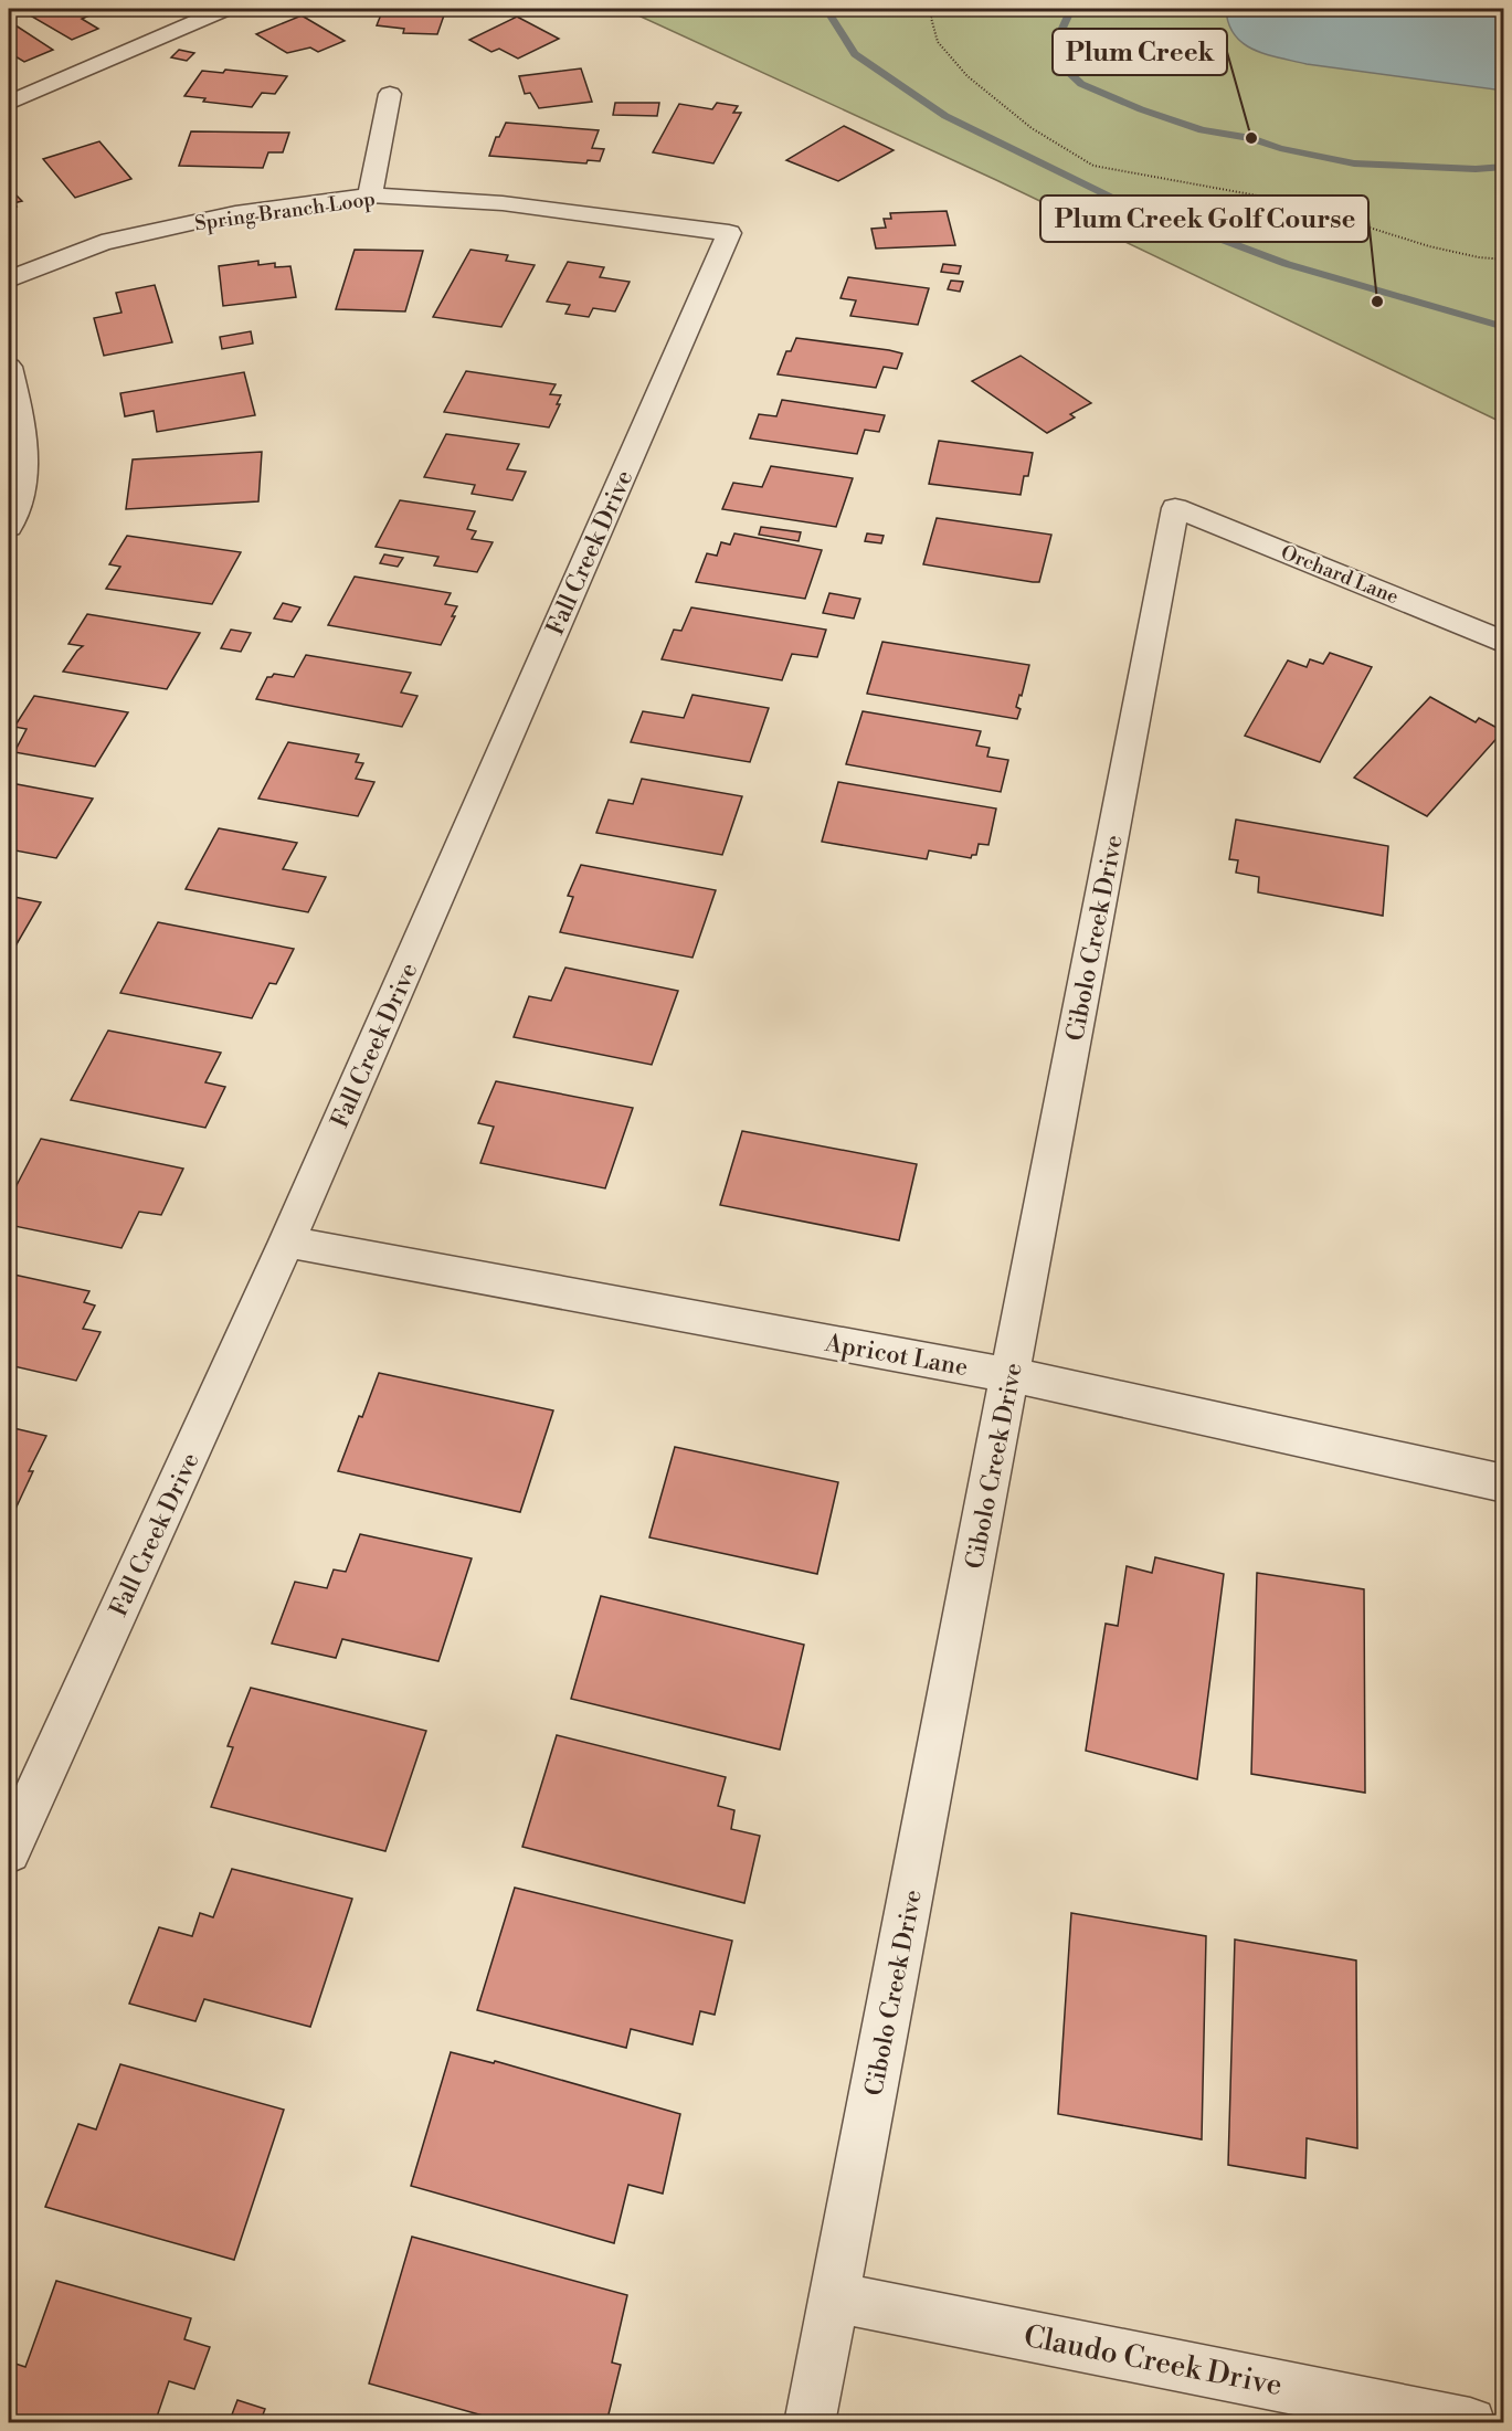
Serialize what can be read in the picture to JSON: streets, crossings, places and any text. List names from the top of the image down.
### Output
{
  "streets": {
    "street": [
      "Spring Branch Loop",
      "Fall Creek Drive",
      "Orchard Lane",
      "Cibolo Creek Drive",
      "Apricot Lane",
      "Claudo Creek Drive"
    ]
  },
  "crossings": [
    ["Spring Branch Loop", "Fall Creek Drive"],
    ["Fall Creek Drive", "Apricot Lane"],
    ["Orchard Lane", "Cibolo Creek Drive"],
    ["Cibolo Creek Drive", "Apricot Lane"],
    ["Cibolo Creek Drive", "Claudo Creek Drive"]
  ],
  "places": ["Plum Creek", "Plum Creek Golf Course"]
}
